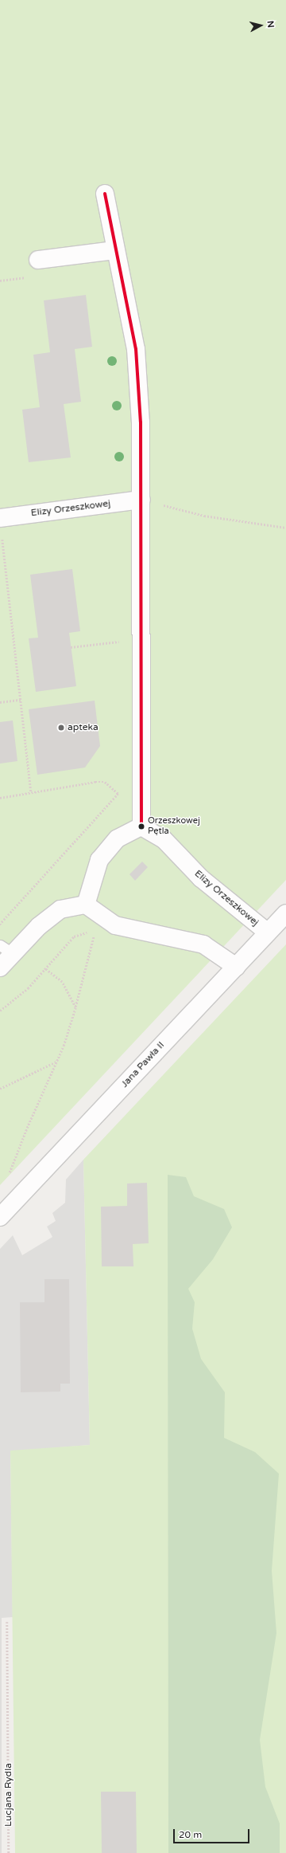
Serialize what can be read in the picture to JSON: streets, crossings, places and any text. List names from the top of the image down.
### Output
{
  "streets": {
    "street": ["Elizy Orzeszkowej", "Jana Pawła II"],
    "path": ["Lucjana Rydla"]
  },
  "crossings": [
    ["Elizy Orzeszkowej", "Jana Pawła II"]
  ],
  "places": ["apteka", "Orzeszkowej Pętla"],
  "scale_bar": "20 m",
  "north": "right"
}
